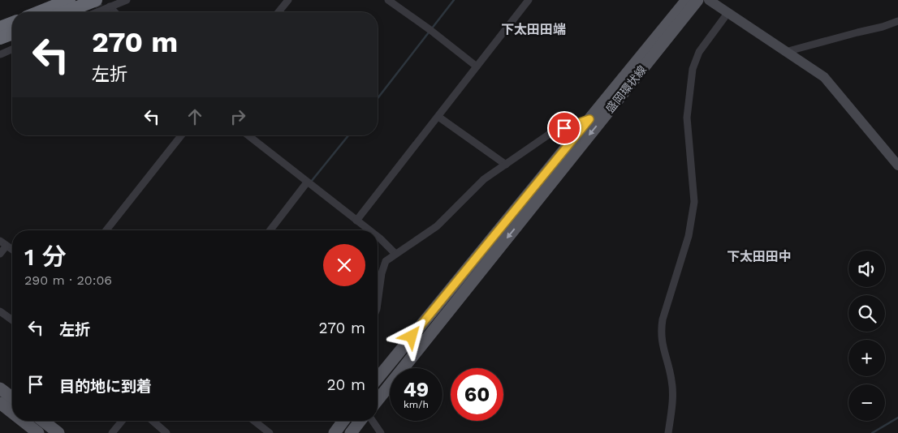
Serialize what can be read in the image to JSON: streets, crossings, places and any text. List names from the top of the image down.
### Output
{
  "streets": {
    "main road": ["盛岡環状線"]
  },
  "districts": ["下太田田端", "下太田田中"],
  "page": {
    "turn": ["270 m", "左折"],
    "heading": ["1 分", "290 m · 20:06"],
    "map_buttons": ["+", "−"],
    "list": [
      {
        "name": "左折",
        "value": "270 m"
      },
      {
        "name": "目的地に到着",
        "value": "20 m"
      }
    ],
    "speed": "49 km/h",
    "limit": "60"
  }
}
